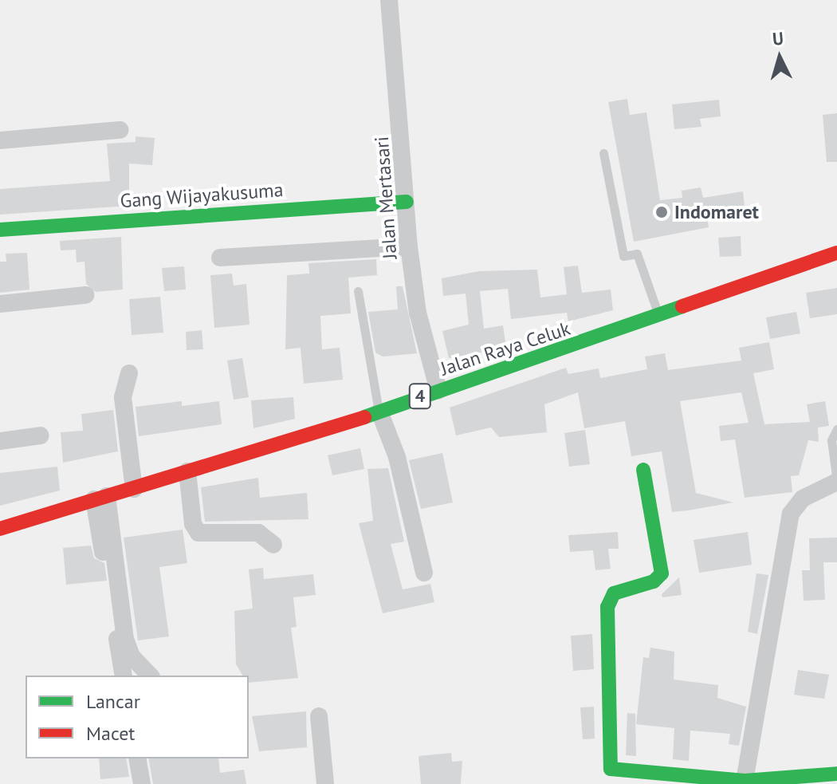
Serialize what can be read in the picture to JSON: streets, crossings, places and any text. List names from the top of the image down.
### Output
{
  "streets": {
    "main road": ["Gang Wijayakusuma", "Jalan Raya Celuk", "4"],
    "street": ["Jalan Mertasari"]
  },
  "crossings": [
    ["Gang Wijayakusuma", "Jalan Mertasari"],
    ["Jalan Mertasari", "Jalan Raya Celuk"]
  ],
  "places": ["Indomaret"],
  "legend": ["Lancar", "Macet"],
  "north": "top"
}
